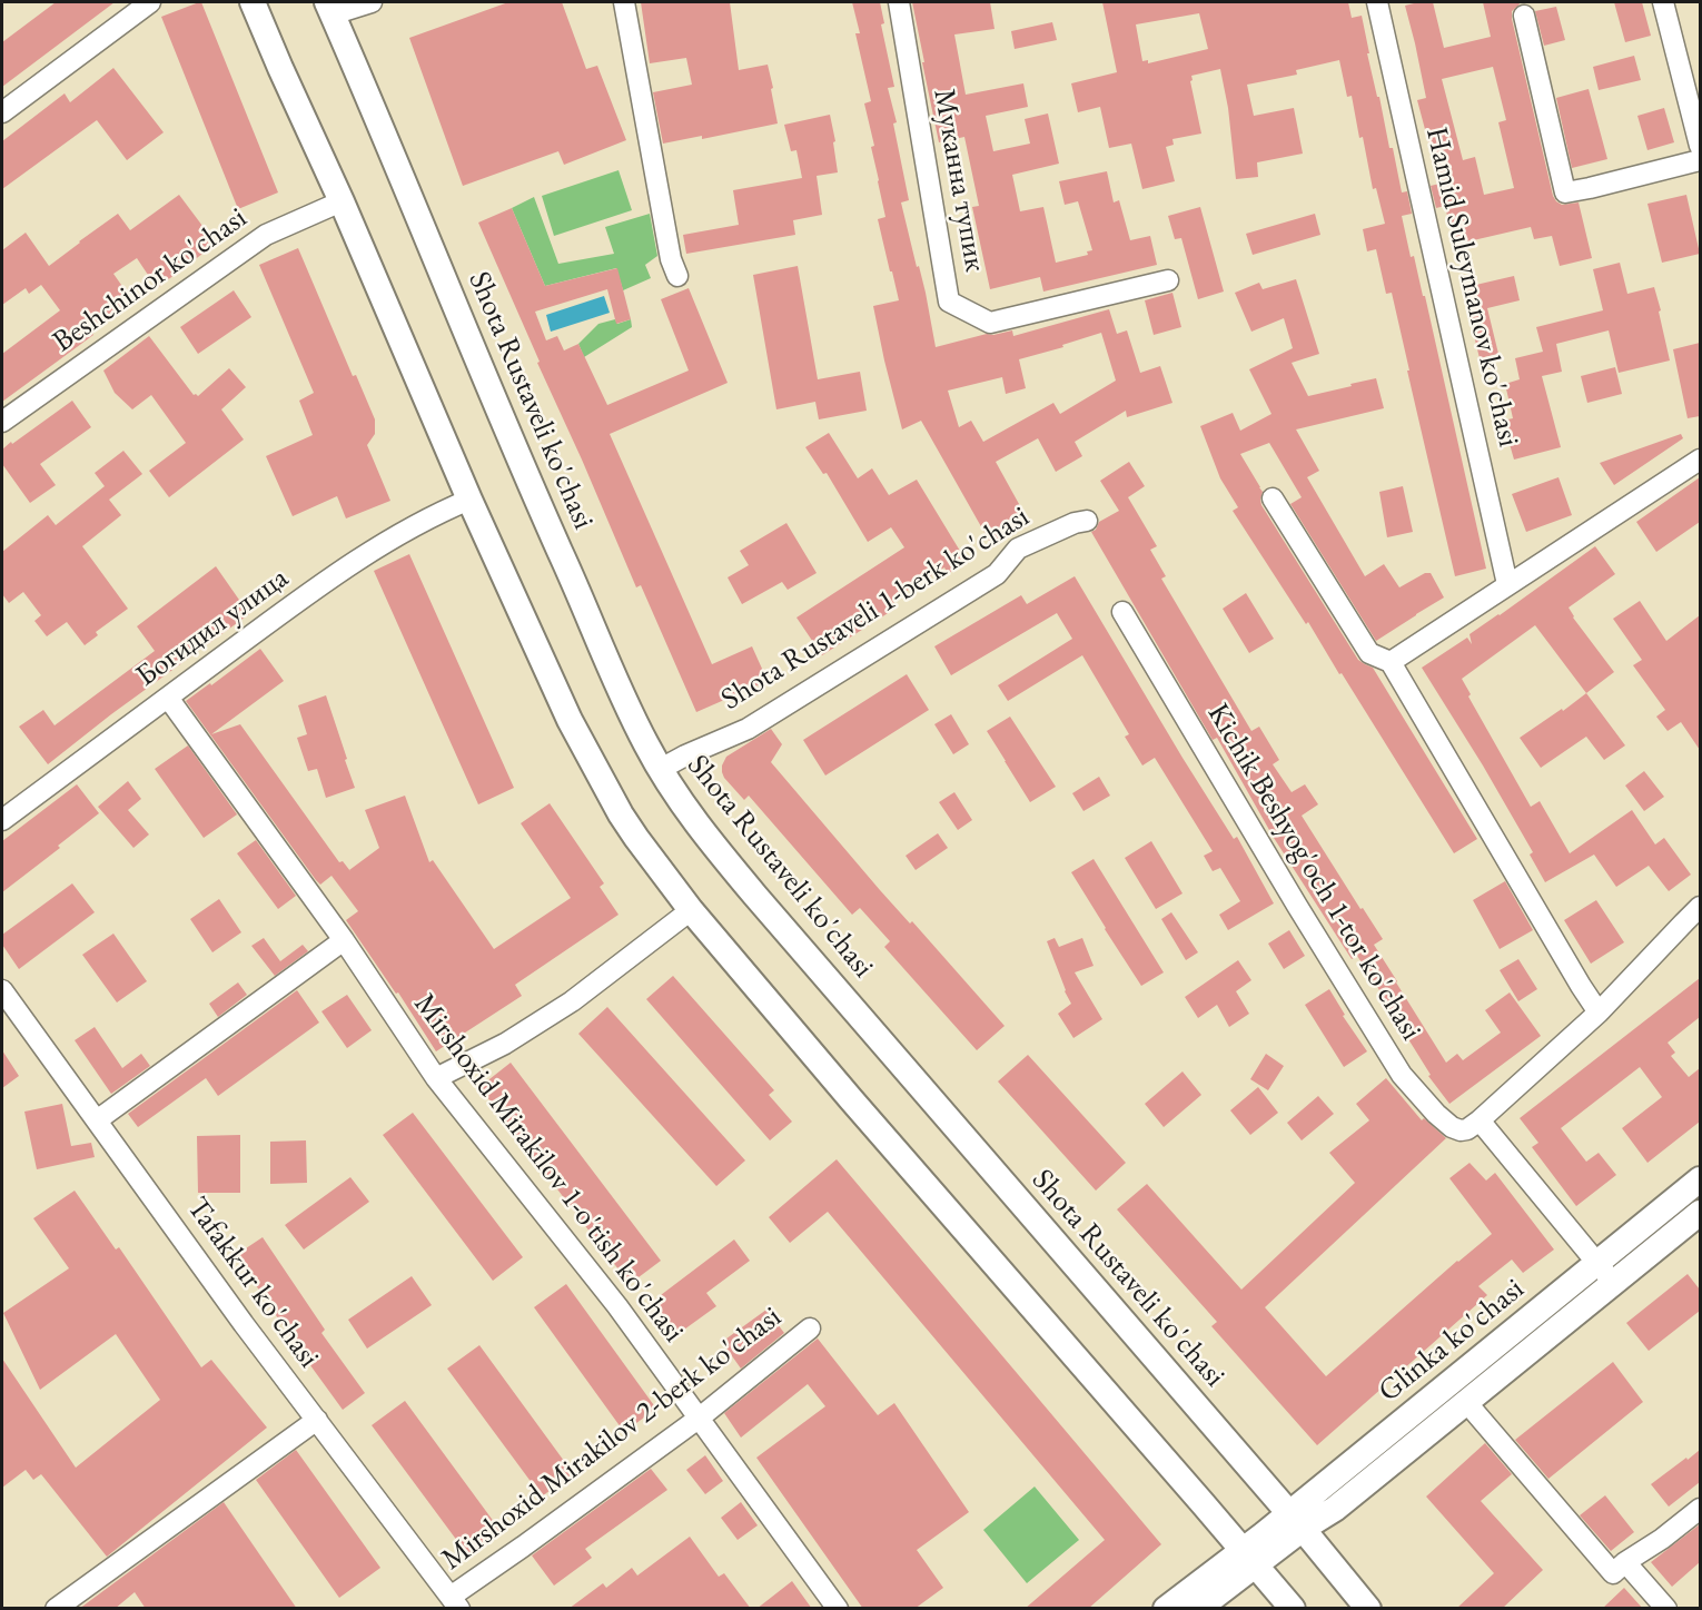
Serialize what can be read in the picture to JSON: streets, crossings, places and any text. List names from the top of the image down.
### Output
{
  "streets": {
    "main road": ["Shota Rustaveli ko'chasi", "Glinka ko'chasi"],
    "street": [
      "Муканна тупик",
      "Beshchinor ko'chasi",
      "Hamid Suleymanov ko'chasi",
      "Shota Rustaveli 1-berk ko'chasi",
      "Богидил улица",
      "Kichik Beshyog'och 1-tor ko'chasi",
      "Mirshoxid Mirakilov 1-o'tish ko'chasi",
      "Tafakkur ko'chasi",
      "Mirshoxid Mirakilov 2-berk ko'chasi"
    ]
  },
  "crossings": [
    ["Shota Rustaveli ko'chasi", "Shota Rustaveli 1-berk ko'chasi"],
    ["Shota Rustaveli ko'chasi", "Glinka ko'chasi"],
    ["Богидил улица", "Mirshoxid Mirakilov 1-o'tish ko'chasi"],
    ["Mirshoxid Mirakilov 1-o'tish ko'chasi", "Mirshoxid Mirakilov 2-berk ko'chasi"],
    ["Tafakkur ko'chasi", "Mirshoxid Mirakilov 2-berk ko'chasi"]
  ]
}
